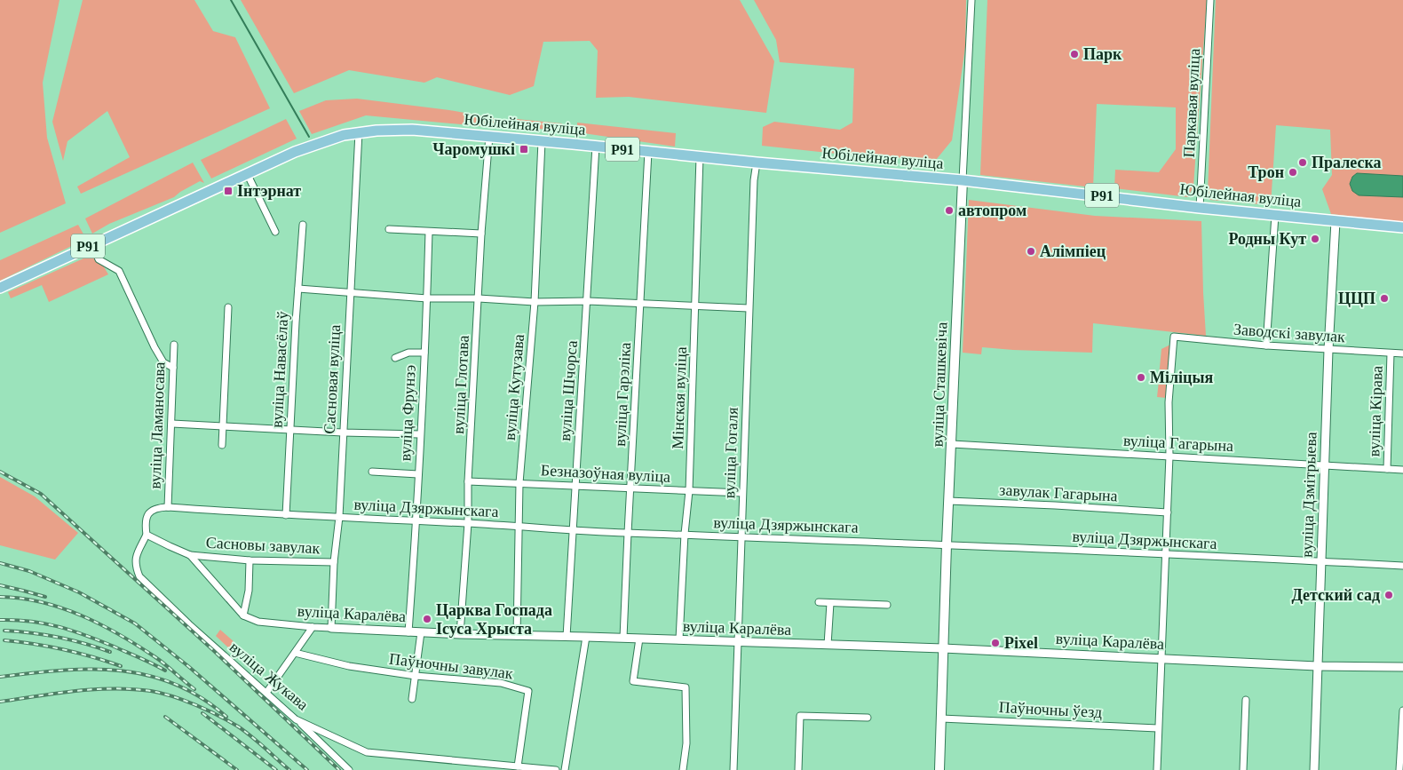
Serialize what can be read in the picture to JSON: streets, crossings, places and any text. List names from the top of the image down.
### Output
{
  "streets": {
    "main road": ["Юбілейная вуліца", "Р91", "вуліца Сташкевіча"],
    "street": [
      "Паркавая вуліца",
      "Заводскі завулак",
      "вуліца Навасёлаў",
      "Сасновая вуліца",
      "вуліца Глотава",
      "вуліца Кутузава",
      "вуліца Шчорса",
      "вуліца Гарэліка",
      "Мінская вуліца",
      "вуліца Кірава",
      "вуліца Фрунзэ",
      "вуліца Ламаносава",
      "вуліца Гагарына",
      "вуліца Гогаля",
      "Безназоўная вуліца",
      "завулак Гагарына",
      "вуліца Дзмітрыева",
      "вуліца Дзяржынскага",
      "Сасновы завулак",
      "вуліца Каралёва",
      "Паўночны завулак",
      "вуліца Жукава",
      "Паўночны ўезд"
    ]
  },
  "crossings": [
    ["Паркавая вуліца", "Юбілейная вуліца"],
    ["Юбілейная вуліца", "Р91"],
    ["Юбілейная вуліца", "Сасновая вуліца"],
    ["Юбілейная вуліца", "вуліца Глотава"],
    ["Юбілейная вуліца", "вуліца Сташкевіча"],
    ["Юбілейная вуліца", "вуліца Кутузава"],
    ["Юбілейная вуліца", "вуліца Шчорса"],
    ["Юбілейная вуліца", "вуліца Гарэліка"],
    ["Юбілейная вуліца", "Мінская вуліца"],
    ["Юбілейная вуліца", "вуліца Гогаля"],
    ["Юбілейная вуліца", "вуліца Дзмітрыева"],
    ["Р91", "Сасновая вуліца"],
    ["Заводскі завулак", "вуліца Кірава"],
    ["Заводскі завулак", "вуліца Гагарына"],
    ["Заводскі завулак", "вуліца Дзмітрыева"],
    ["вуліца Навасёлаў", "вуліца Дзяржынскага"],
    ["Сасновая вуліца", "вуліца Дзяржынскага"],
    ["Сасновая вуліца", "Сасновы завулак"],
    ["Сасновая вуліца", "вуліца Каралёва"],
    ["вуліца Глотава", "Безназоўная вуліца"],
    ["вуліца Глотава", "вуліца Дзяржынскага"],
    ["вуліца Глотава", "вуліца Каралёва"],
    ["вуліца Сташкевіча", "вуліца Гагарына"],
    ["вуліца Сташкевіча", "завулак Гагарына"],
    ["вуліца Сташкевіча", "вуліца Дзяржынскага"],
    ["вуліца Сташкевіча", "вуліца Каралёва"],
    ["вуліца Сташкевіча", "Паўночны ўезд"],
    ["вуліца Кутузава", "Безназоўная вуліца"],
    ["вуліца Кутузава", "вуліца Дзяржынскага"],
    ["вуліца Кутузава", "вуліца Каралёва"],
    ["вуліца Шчорса", "Безназоўная вуліца"],
    ["вуліца Шчорса", "вуліца Дзяржынскага"],
    ["вуліца Шчорса", "вуліца Каралёва"],
    ["вуліца Гарэліка", "Безназоўная вуліца"],
    ["вуліца Гарэліка", "вуліца Дзяржынскага"],
    ["вуліца Гарэліка", "вуліца Каралёва"],
    ["Мінская вуліца", "Безназоўная вуліца"],
    ["Мінская вуліца", "вуліца Дзяржынскага"],
    ["Мінская вуліца", "вуліца Каралёва"],
    ["вуліца Кірава", "вуліца Гагарына"],
    ["вуліца Фрунзэ", "вуліца Дзяржынскага"],
    ["вуліца Фрунзэ", "вуліца Каралёва"],
    ["вуліца Ламаносава", "вуліца Дзяржынскага"],
    ["вуліца Гагарына", "вуліца Дзмітрыева"],
    ["вуліца Гогаля", "Безназоўная вуліца"],
    ["вуліца Гогаля", "вуліца Дзяржынскага"],
    ["вуліца Гогаля", "вуліца Каралёва"],
    ["вуліца Дзмітрыева", "вуліца Дзяржынскага"],
    ["вуліца Дзмітрыева", "вуліца Каралёва"],
    ["Паўночны завулак", "вуліца Жукава"]
  ],
  "places": {
    "other": [
      "Парк",
      "Пралеска",
      "Трон",
      "автопром",
      "Родны Кут",
      "Алімпіец",
      "ЦЦП",
      "Міліцыя",
      "Детский сад",
      "Царква Госпада Ісуса Хрыста",
      "Pixel"
    ],
    "transit": ["Чаромушкі", "Інтэрнат"]
  }
}
